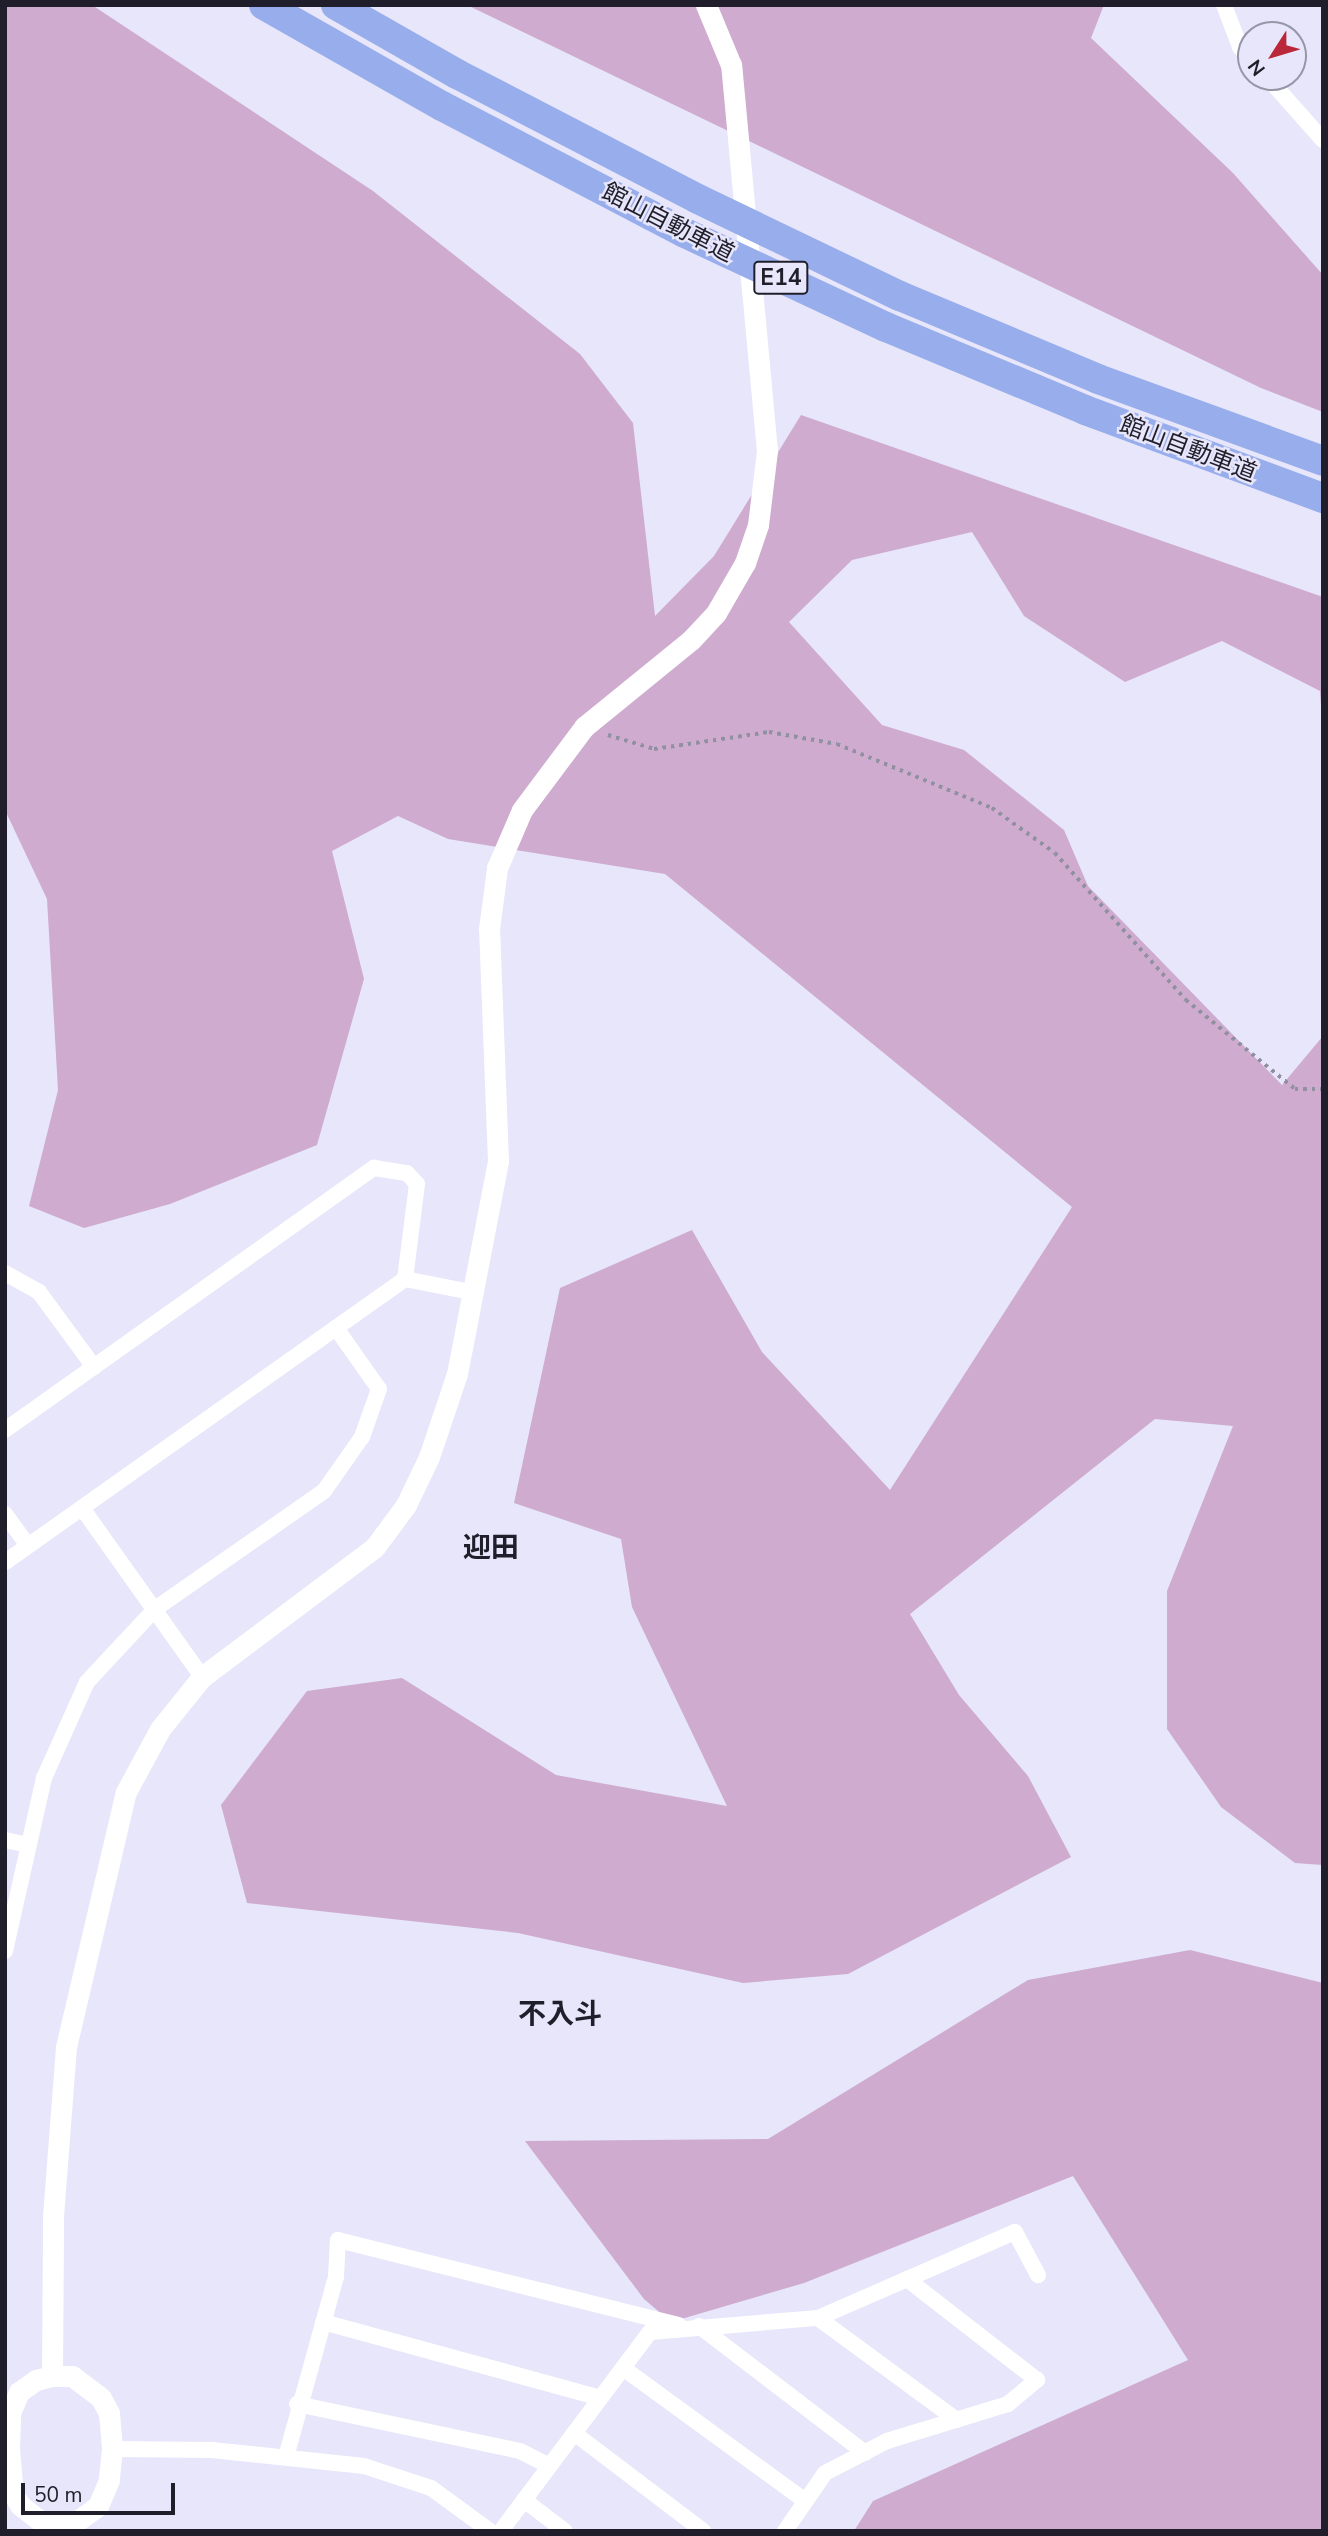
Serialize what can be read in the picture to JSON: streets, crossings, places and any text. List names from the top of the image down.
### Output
{
  "streets": {
    "highway": ["館山自動車道", "E14"]
  },
  "districts": ["迎田", "不入斗"],
  "scale_bar": "50 m",
  "north": "bottom left"
}
